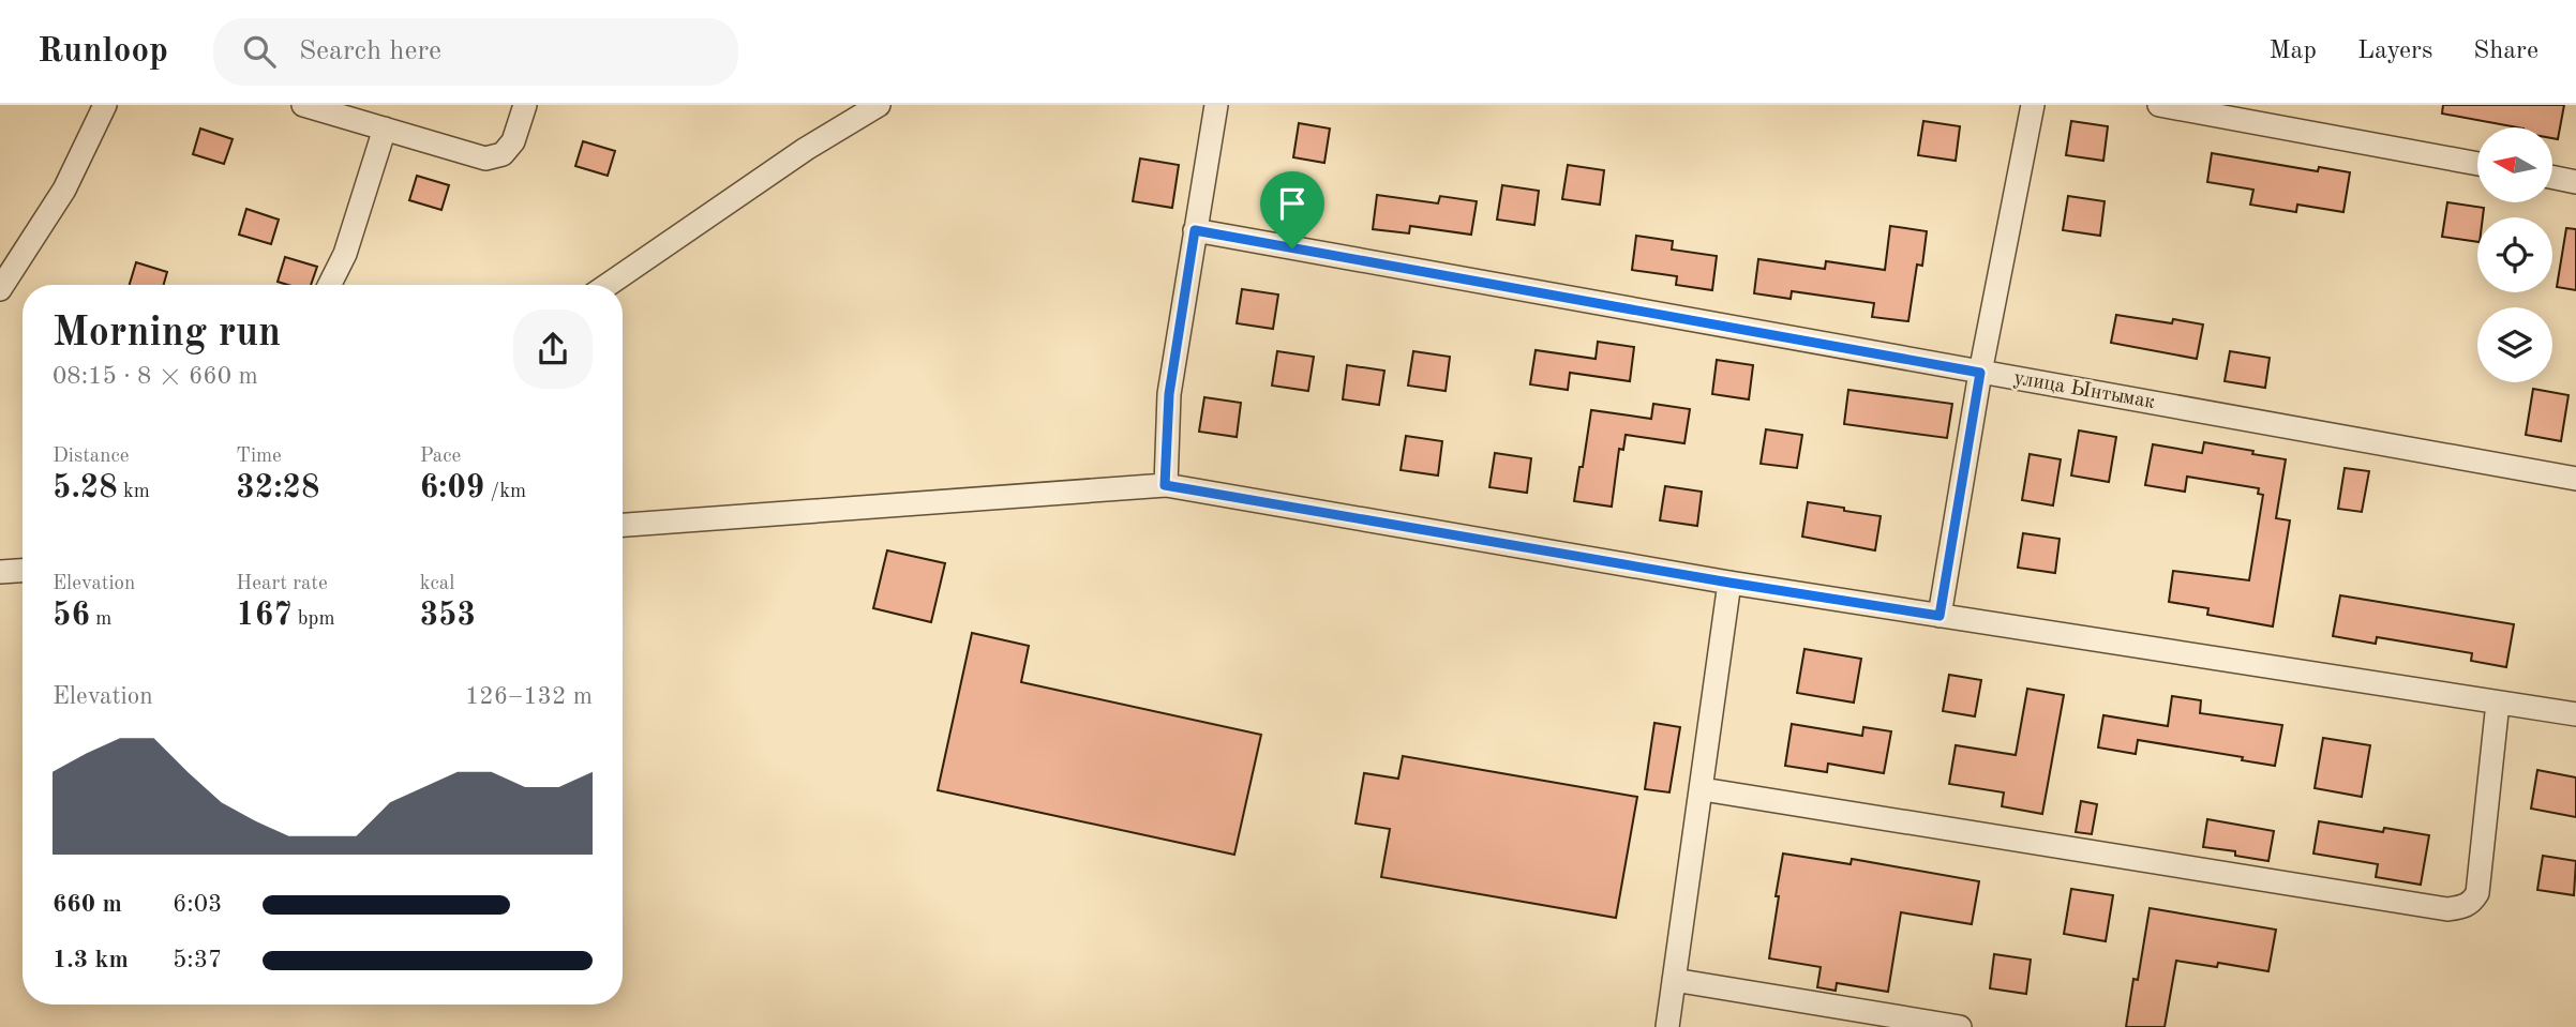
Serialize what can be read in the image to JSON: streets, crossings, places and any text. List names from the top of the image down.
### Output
{
  "streets": {
    "street": ["улица Ынтымак"]
  },
  "north": "left",
  "page": {
    "header": "Runloop",
    "search": "Search here",
    "nav": ["Map", "Layers", "Share"],
    "heading": ["Morning run", "08:15 · 8 × 660 m"],
    "stats": [
      ["Distance", "5.28 km"],
      ["Time", "32:28"],
      ["Pace", "6:09 /km"],
      ["Elevation", "56 m"],
      ["Heart rate", "167 bpm"],
      ["kcal", "353"]
    ],
    "chart": ["Elevation", "126–132 m"],
    "list": [
      {
        "name": "660 m",
        "note": "6:03"
      },
      {
        "name": "1.3 km",
        "note": "5:37"
      }
    ]
  }
}
